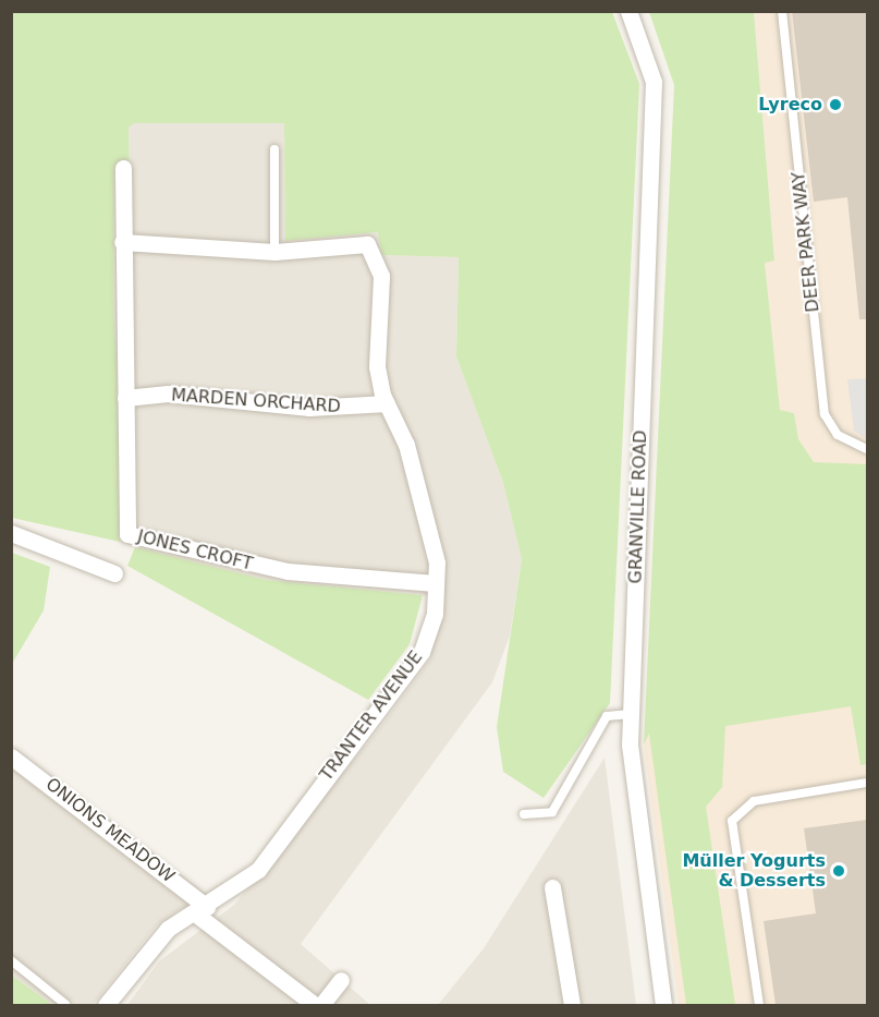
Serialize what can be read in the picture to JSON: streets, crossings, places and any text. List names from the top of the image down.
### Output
{
  "streets": {
    "street": [
      "MARDEN ORCHARD",
      "GRANVILLE ROAD",
      "JONES CROFT",
      "TRANTER AVENUE",
      "ONIONS MEADOW"
    ],
    "lane": ["DEER PARK WAY"]
  },
  "crossings": [
    ["MARDEN ORCHARD", "JONES CROFT"],
    ["MARDEN ORCHARD", "TRANTER AVENUE"],
    ["JONES CROFT", "TRANTER AVENUE"],
    ["TRANTER AVENUE", "ONIONS MEADOW"]
  ],
  "places": ["Lyreco", "Müller Yogurts & Desserts"]
}
